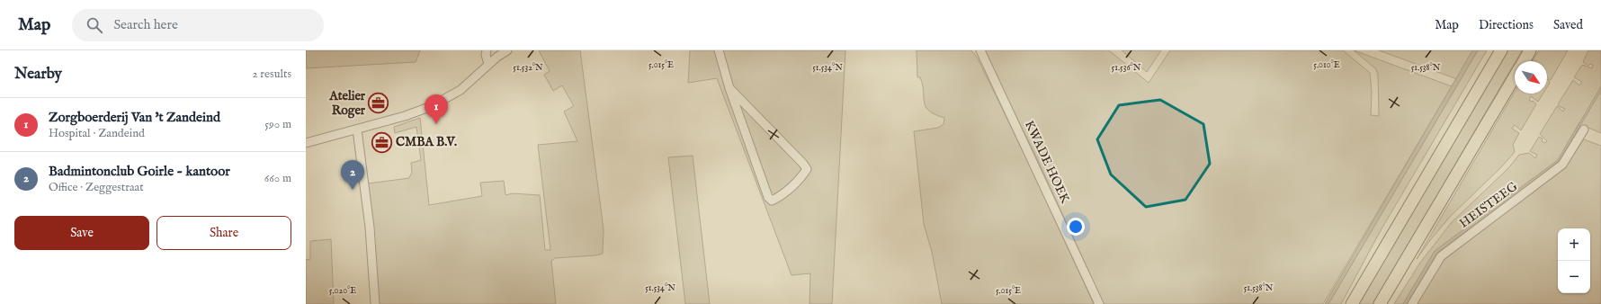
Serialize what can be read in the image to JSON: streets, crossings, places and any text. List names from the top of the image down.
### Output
{
  "streets": {
    "street": ["KWADE HOEK", "HEISTEEG"]
  },
  "places": {
    "office": ["Atelier Roger", "CMBA B.V."]
  },
  "north": "bottom right",
  "page": {
    "header": "Map",
    "search": "Search here",
    "nav": ["Map", "Directions", "Saved"],
    "heading": ["Nearby", "2 results"],
    "pins": ["1", "2"],
    "list": [
      {
        "mark": "1",
        "name": "Zorgboerderij Van 't Zandeind",
        "note": "Hospital · Zandeind",
        "value": "590 m"
      },
      {
        "mark": "2",
        "name": "Badmintonclub Goirle - kantoor",
        "note": "Office · Zeggestraat",
        "value": "660 m"
      }
    ],
    "buttons": ["Save", "Share"],
    "map_buttons": ["+", "−"]
  },
  "coordinates": [
    "5.010°E",
    "5.015°E",
    "51.532°N",
    "51.534°N",
    "51.536°N",
    "51.538°N",
    "5.020°E"
  ]
}
